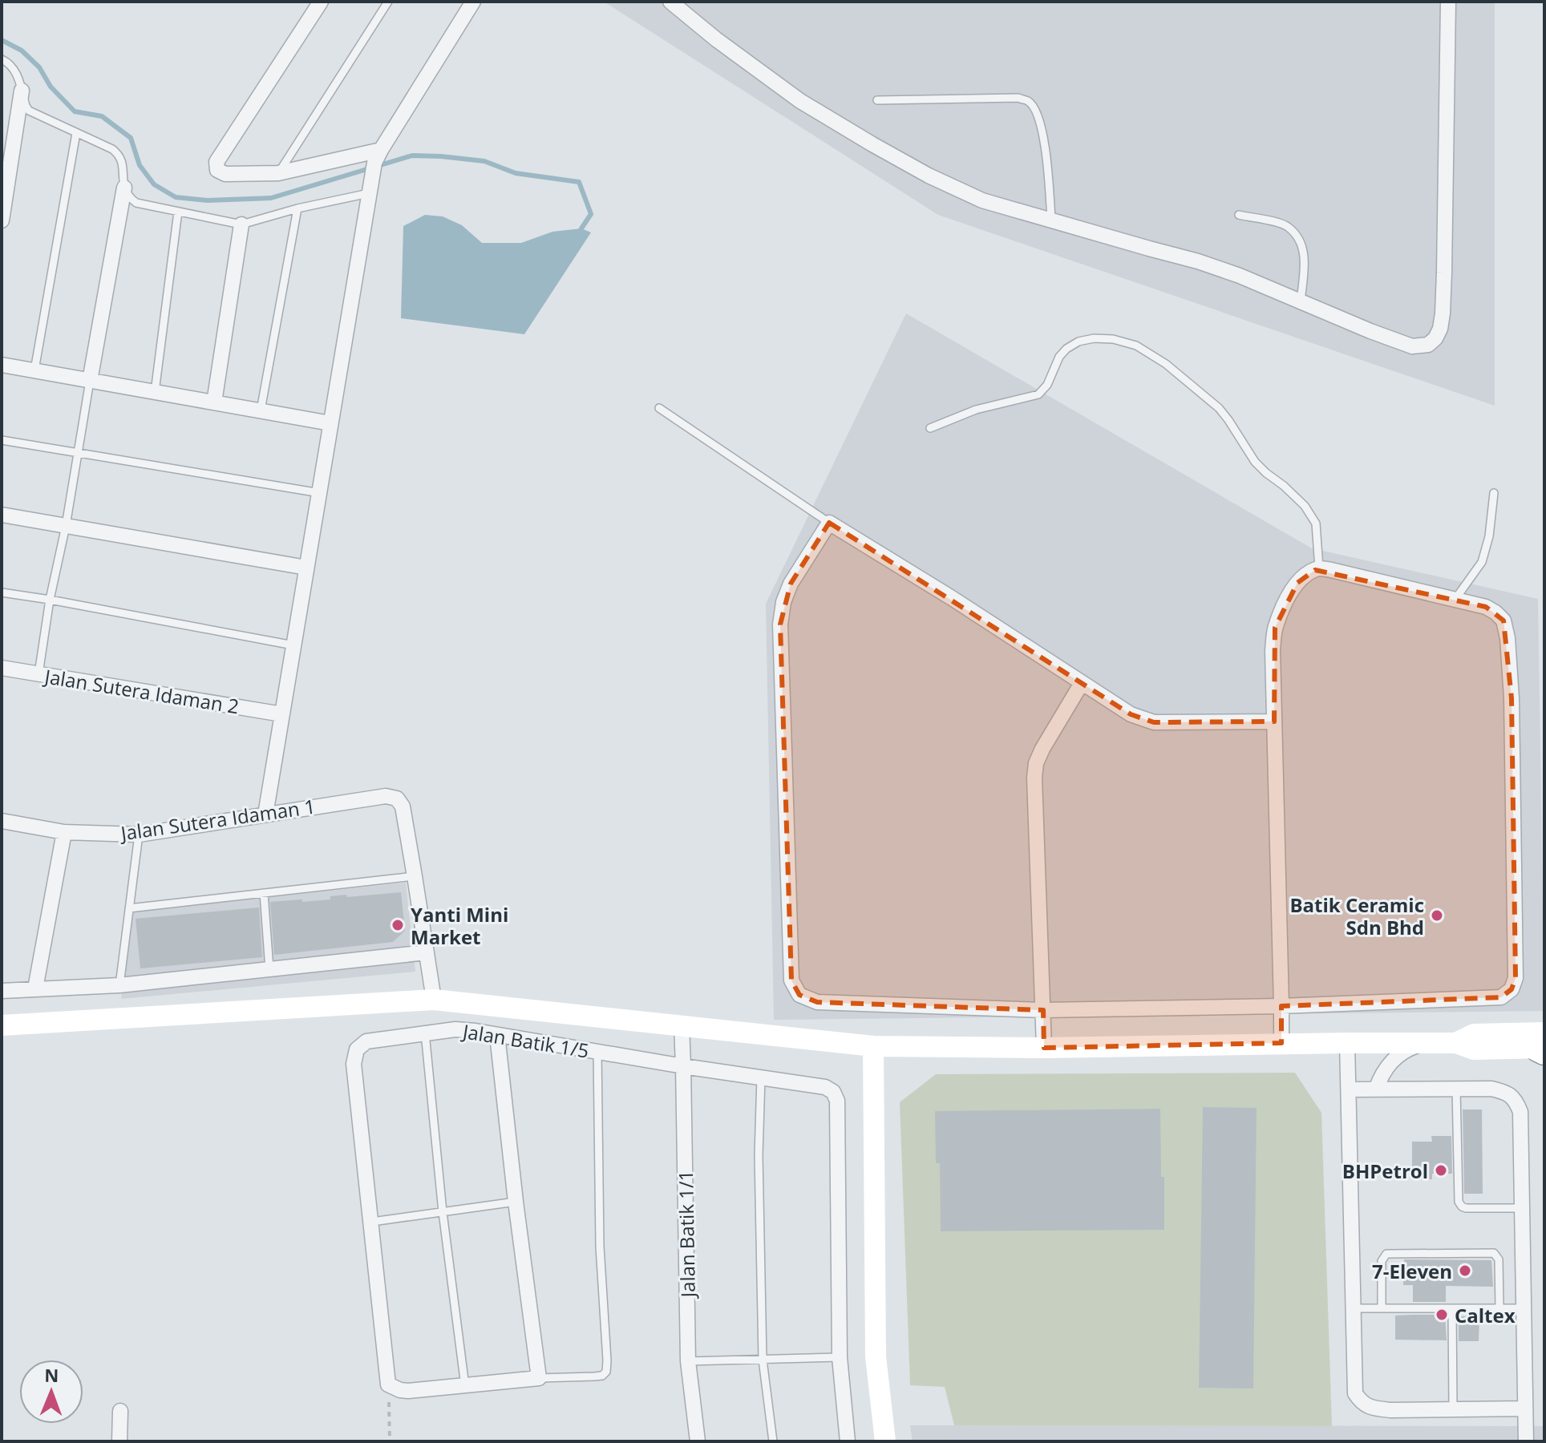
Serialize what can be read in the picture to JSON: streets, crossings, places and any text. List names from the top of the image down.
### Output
{
  "streets": {
    "street": [
      "Jalan Sutera Idaman 2",
      "Jalan Sutera Idaman 1",
      "Jalan Batik 1/5",
      "Jalan Batik 1/1"
    ]
  },
  "crossings": [
    ["Jalan Batik 1/5", "Jalan Batik 1/1"]
  ],
  "places": [
    "Batik Ceramic Sdn Bhd",
    "Yanti Mini Market",
    "BHPetrol",
    "7-Eleven",
    "Caltex"
  ],
  "north": "top"
}
